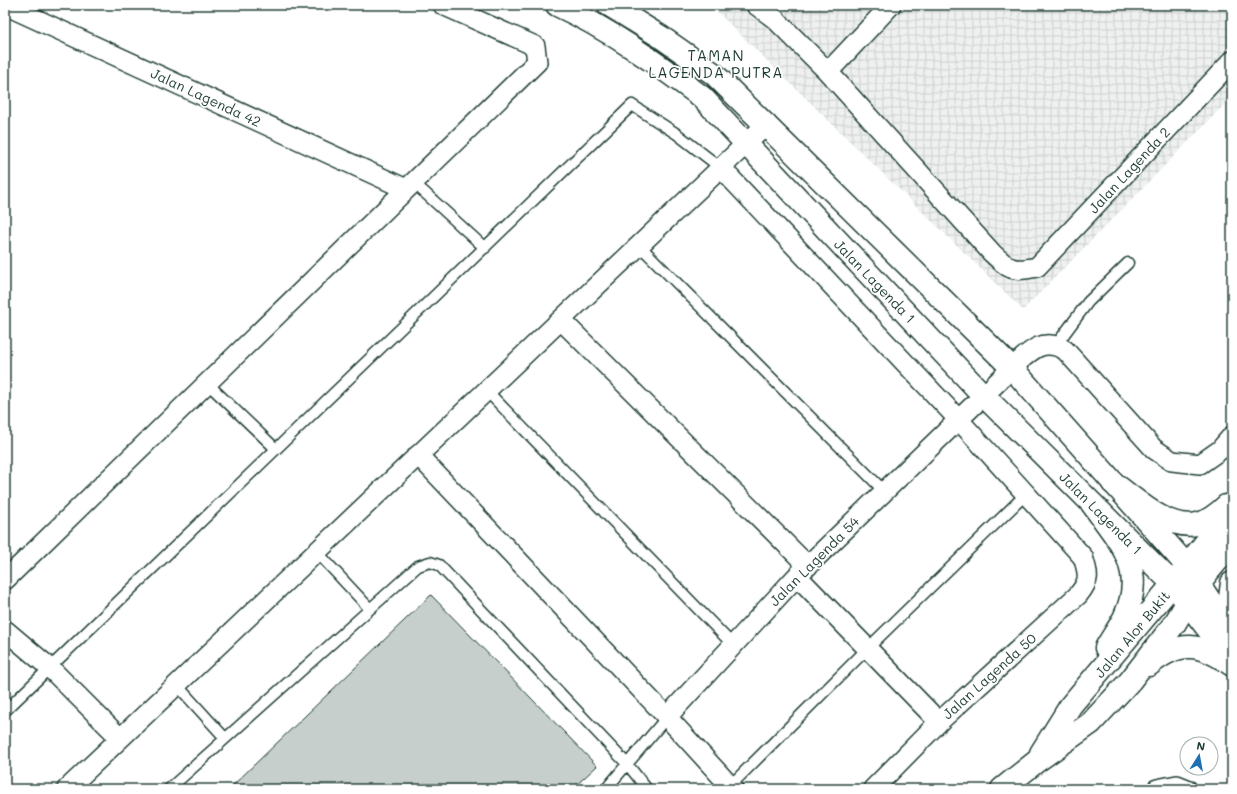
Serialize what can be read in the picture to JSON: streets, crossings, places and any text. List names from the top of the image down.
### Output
{
  "streets": {
    "street": [
      "Jalan Lagenda 42",
      "Jalan Lagenda 2",
      "Jalan Lagenda 1",
      "Jalan Lagenda 54",
      "Jalan Alor Bukit",
      "Jalan Lagenda 50"
    ]
  },
  "crossings": [
    ["Jalan Lagenda 1", "Jalan Lagenda 54"],
    ["Jalan Lagenda 1", "Jalan Alor Bukit"]
  ],
  "districts": ["TAMAN LAGENDA PUTRA"],
  "north": "top"
}
